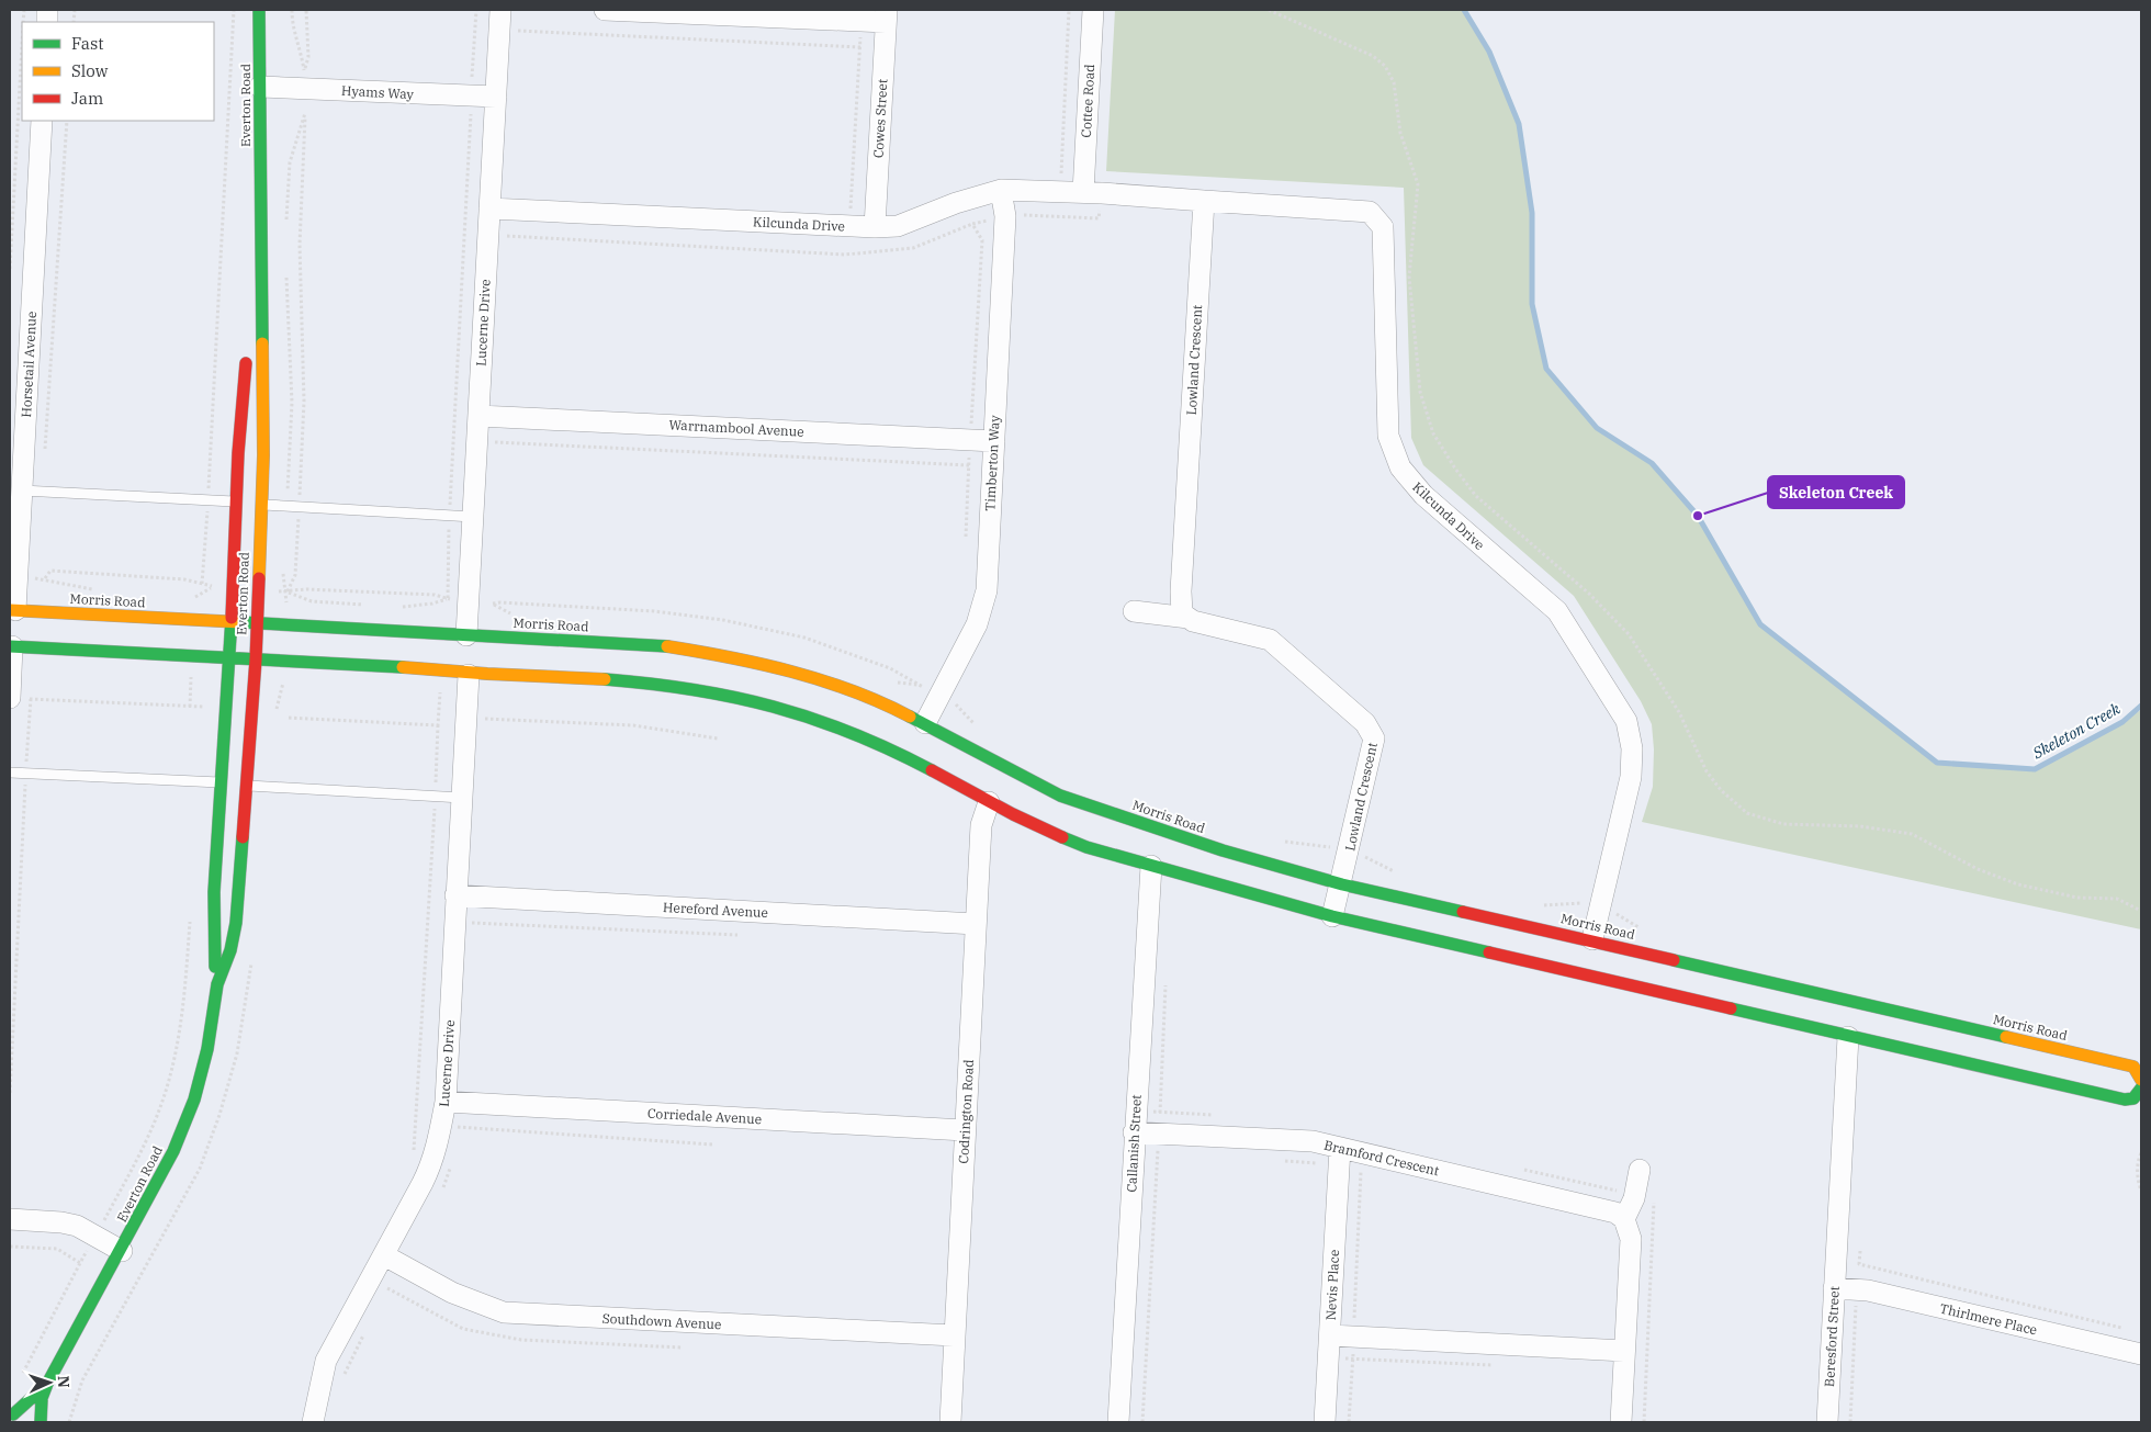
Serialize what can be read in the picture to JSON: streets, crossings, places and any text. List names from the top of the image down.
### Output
{
  "streets": {
    "street": [
      "Hyams Way",
      "Cottee Road",
      "Everton Road",
      "Cowes Street",
      "Kilcunda Drive",
      "Lucerne Drive",
      "Lowland Crescent",
      "Horsetail Avenue",
      "Warrnambool Avenue",
      "Timberton Way",
      "Morris Road",
      "Hereford Avenue",
      "Codrington Road",
      "Corriedale Avenue",
      "Callanish Street",
      "Bramford Crescent",
      "Nevis Place",
      "Thirlmere Place",
      "Southdown Avenue",
      "Beresford Street"
    ]
  },
  "crossings": [
    ["Hyams Way", "Everton Road"],
    ["Hyams Way", "Lucerne Drive"],
    ["Cottee Road", "Kilcunda Drive"],
    ["Everton Road", "Morris Road"],
    ["Cowes Street", "Kilcunda Drive"],
    ["Kilcunda Drive", "Lucerne Drive"],
    ["Kilcunda Drive", "Lowland Crescent"],
    ["Kilcunda Drive", "Timberton Way"],
    ["Kilcunda Drive", "Morris Road"],
    ["Lucerne Drive", "Warrnambool Avenue"],
    ["Lucerne Drive", "Morris Road"],
    ["Lucerne Drive", "Hereford Avenue"],
    ["Lucerne Drive", "Corriedale Avenue"],
    ["Lucerne Drive", "Southdown Avenue"],
    ["Lowland Crescent", "Morris Road"],
    ["Horsetail Avenue", "Morris Road"],
    ["Warrnambool Avenue", "Timberton Way"],
    ["Timberton Way", "Morris Road"],
    ["Hereford Avenue", "Codrington Road"],
    ["Codrington Road", "Corriedale Avenue"],
    ["Codrington Road", "Southdown Avenue"],
    ["Callanish Street", "Bramford Crescent"],
    ["Bramford Crescent", "Nevis Place"],
    ["Thirlmere Place", "Beresford Street"]
  ],
  "water": ["Skeleton Creek"],
  "places": ["Skeleton Creek"],
  "legend": ["Fast", "Slow", "Jam"],
  "north": "right"
}
